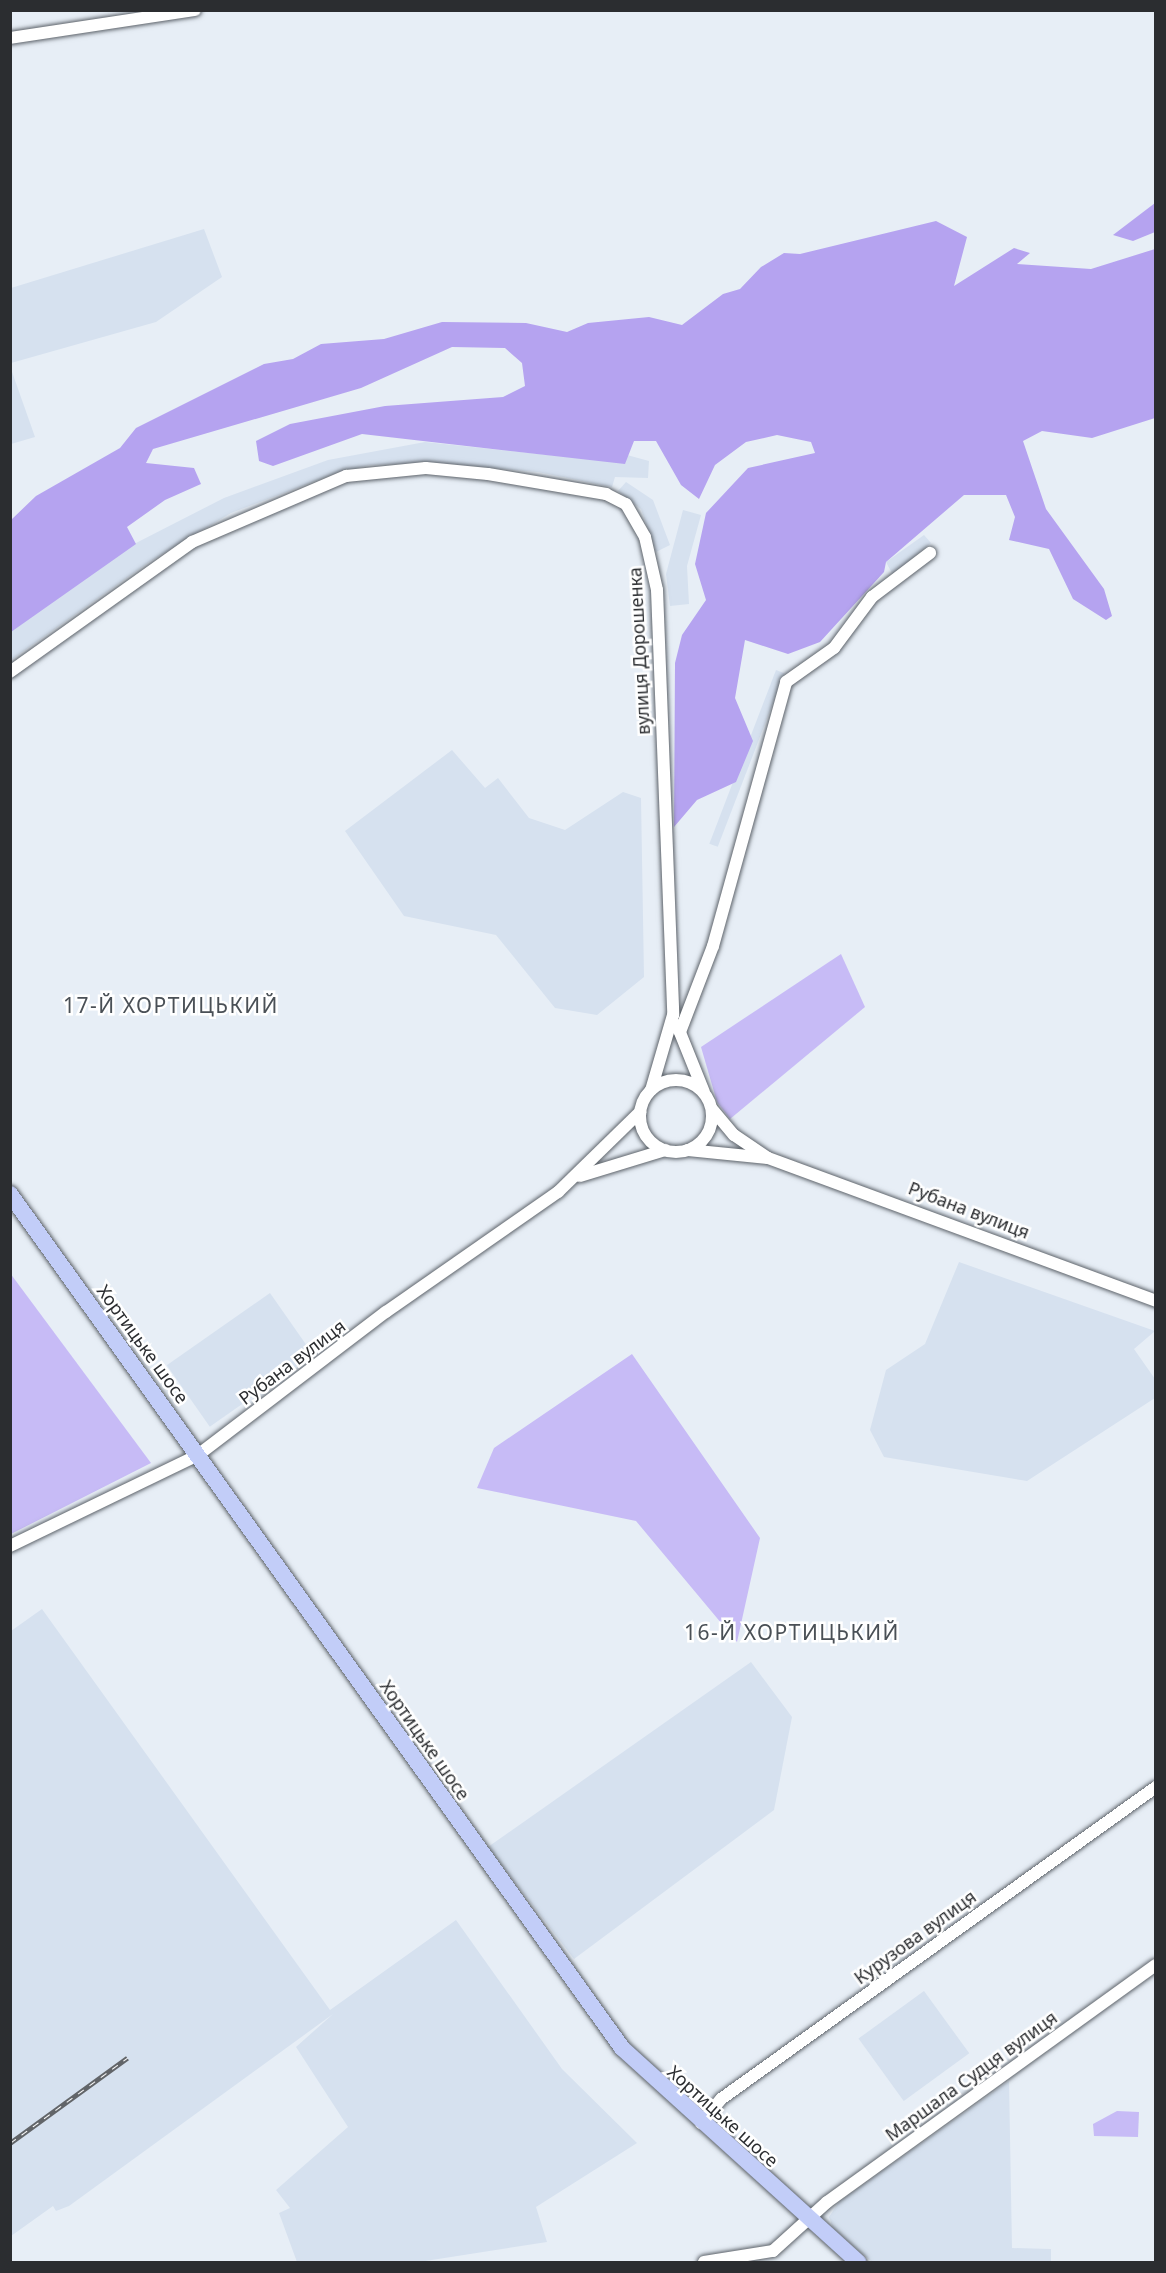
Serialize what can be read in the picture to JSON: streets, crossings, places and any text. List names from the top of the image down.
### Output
{
  "streets": {
    "main road": ["Хортицьке шосе"],
    "street": [
      "вулиця Дорошенка",
      "Рубана вулиця",
      "Курузова вулиця",
      "Маршала Судця вулиця"
    ]
  },
  "crossings": [
    ["вулиця Дорошенка", "Рубана вулиця"],
    ["Рубана вулиця", "Хортицьке шосе"],
    ["Хортицьке шосе", "Курузова вулиця"],
    ["Хортицьке шосе", "Маршала Судця вулиця"]
  ],
  "districts": ["17-Й ХОРТИЦЬКИЙ", "16-Й ХОРТИЦЬКИЙ"]
}
